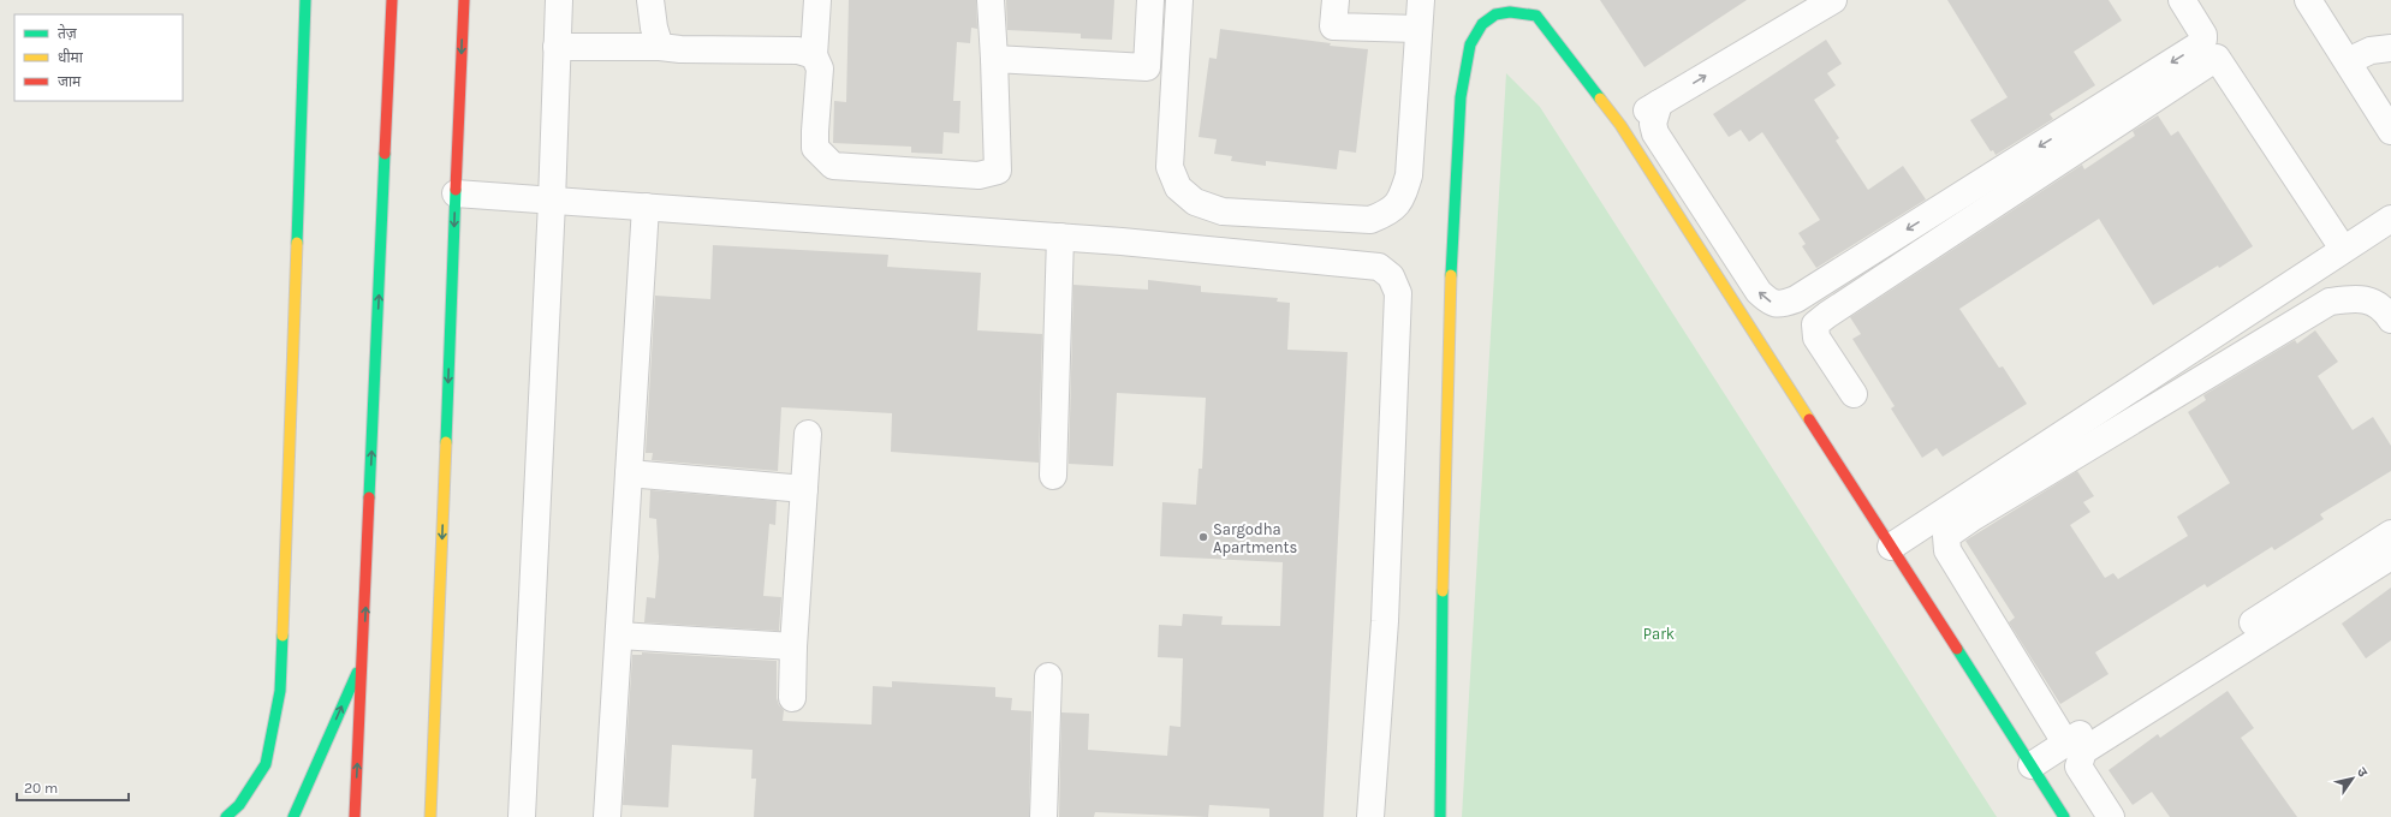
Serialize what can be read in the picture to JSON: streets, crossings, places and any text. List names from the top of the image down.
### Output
{
  "parks": ["Park"],
  "places": ["Sargodha Apartments"],
  "legend": ["तेज़", "धीमा", "जाम"],
  "scale_bar": "20 m",
  "north": "top right"
}
